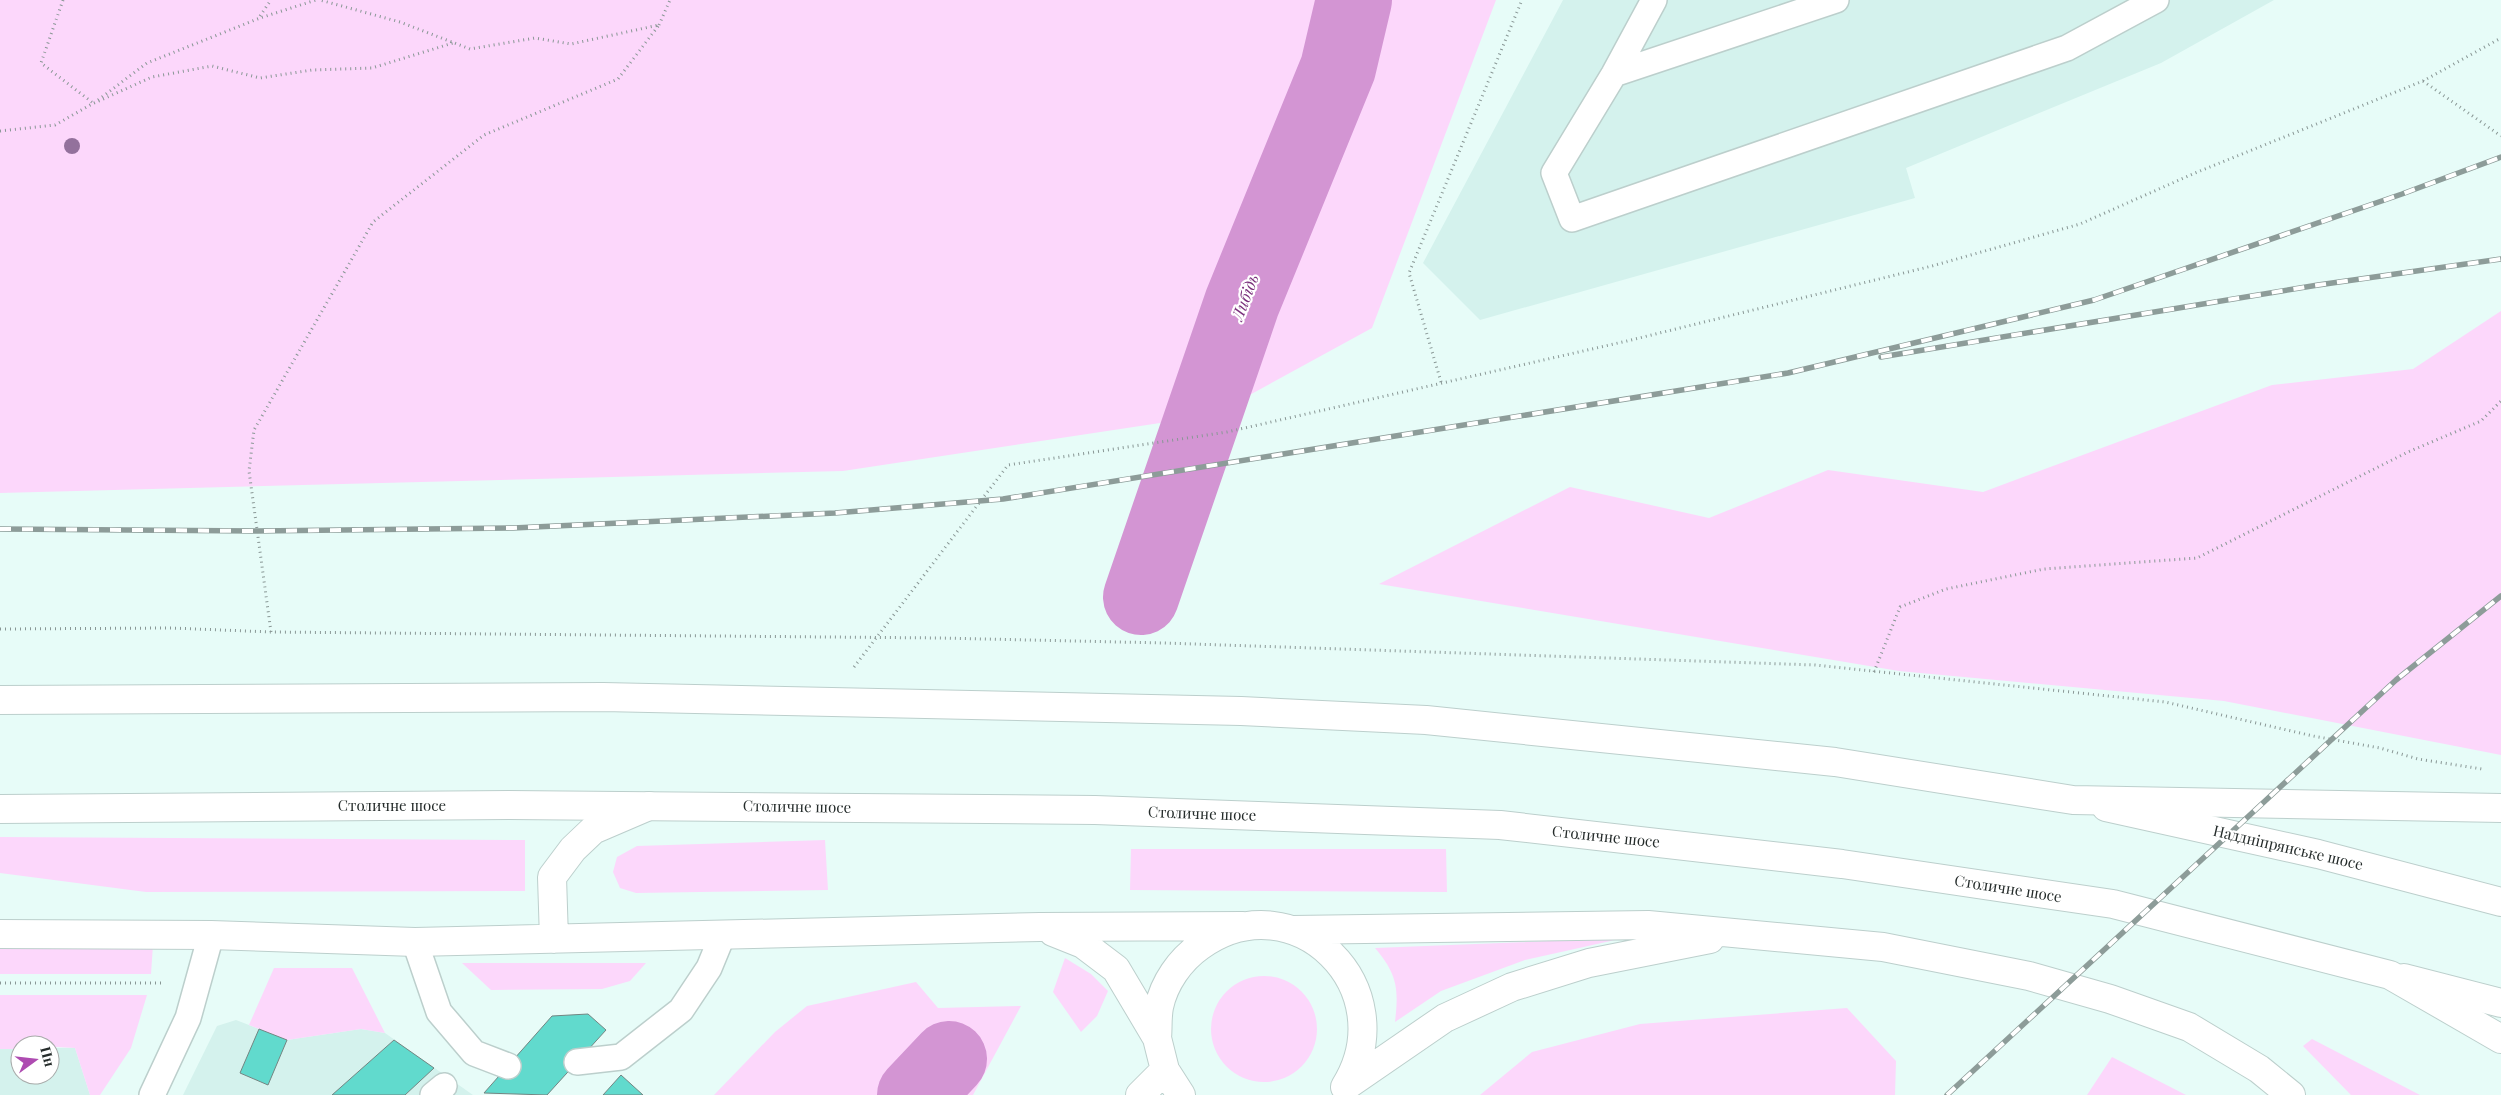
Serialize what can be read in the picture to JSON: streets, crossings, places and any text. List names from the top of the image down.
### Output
{
  "streets": {
    "main road": ["Столичне шосе", "Наддніпрянське шосе"]
  },
  "water": ["Либідь"],
  "north": "right"
}
